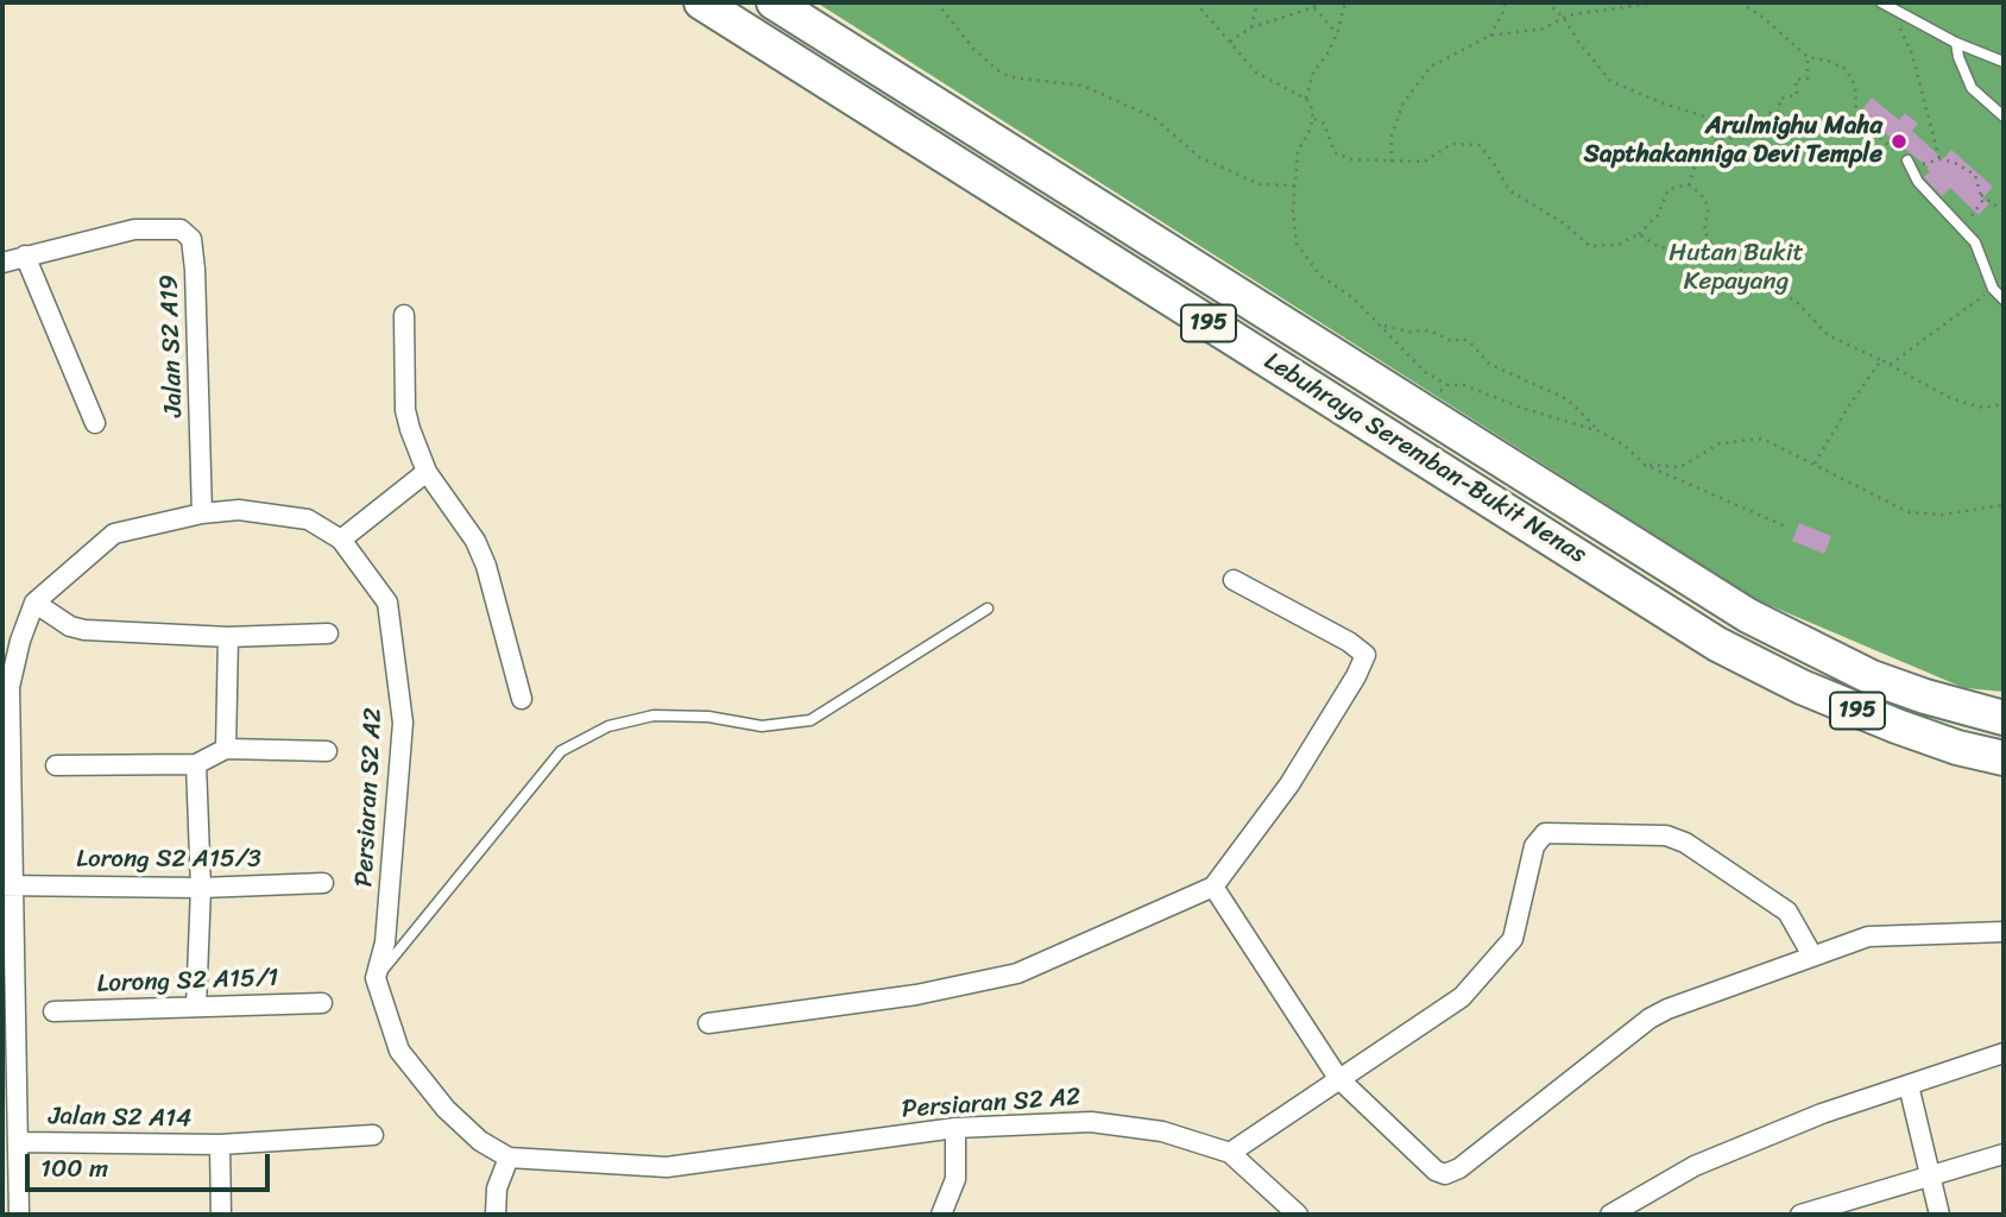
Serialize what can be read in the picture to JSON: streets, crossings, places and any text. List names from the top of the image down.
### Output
{
  "streets": {
    "highway": ["195", "Lebuhraya Seremban-Bukit Nenas"],
    "street": [
      "Jalan S2 A19",
      "Persiaran S2 A2",
      "Lorong S2 A15/3",
      "Lorong S2 A15/1",
      "Jalan S2 A14"
    ]
  },
  "crossings": [
    ["Jalan S2 A19", "Persiaran S2 A2"],
    ["Persiaran S2 A2", "Lorong S2 A15/3"],
    ["Persiaran S2 A2", "Jalan S2 A14"]
  ],
  "parks": ["Hutan Bukit Kepayang"],
  "places": ["Arulmighu Maha Sapthakanniga Devi Temple"],
  "scale_bar": "100 m"
}
